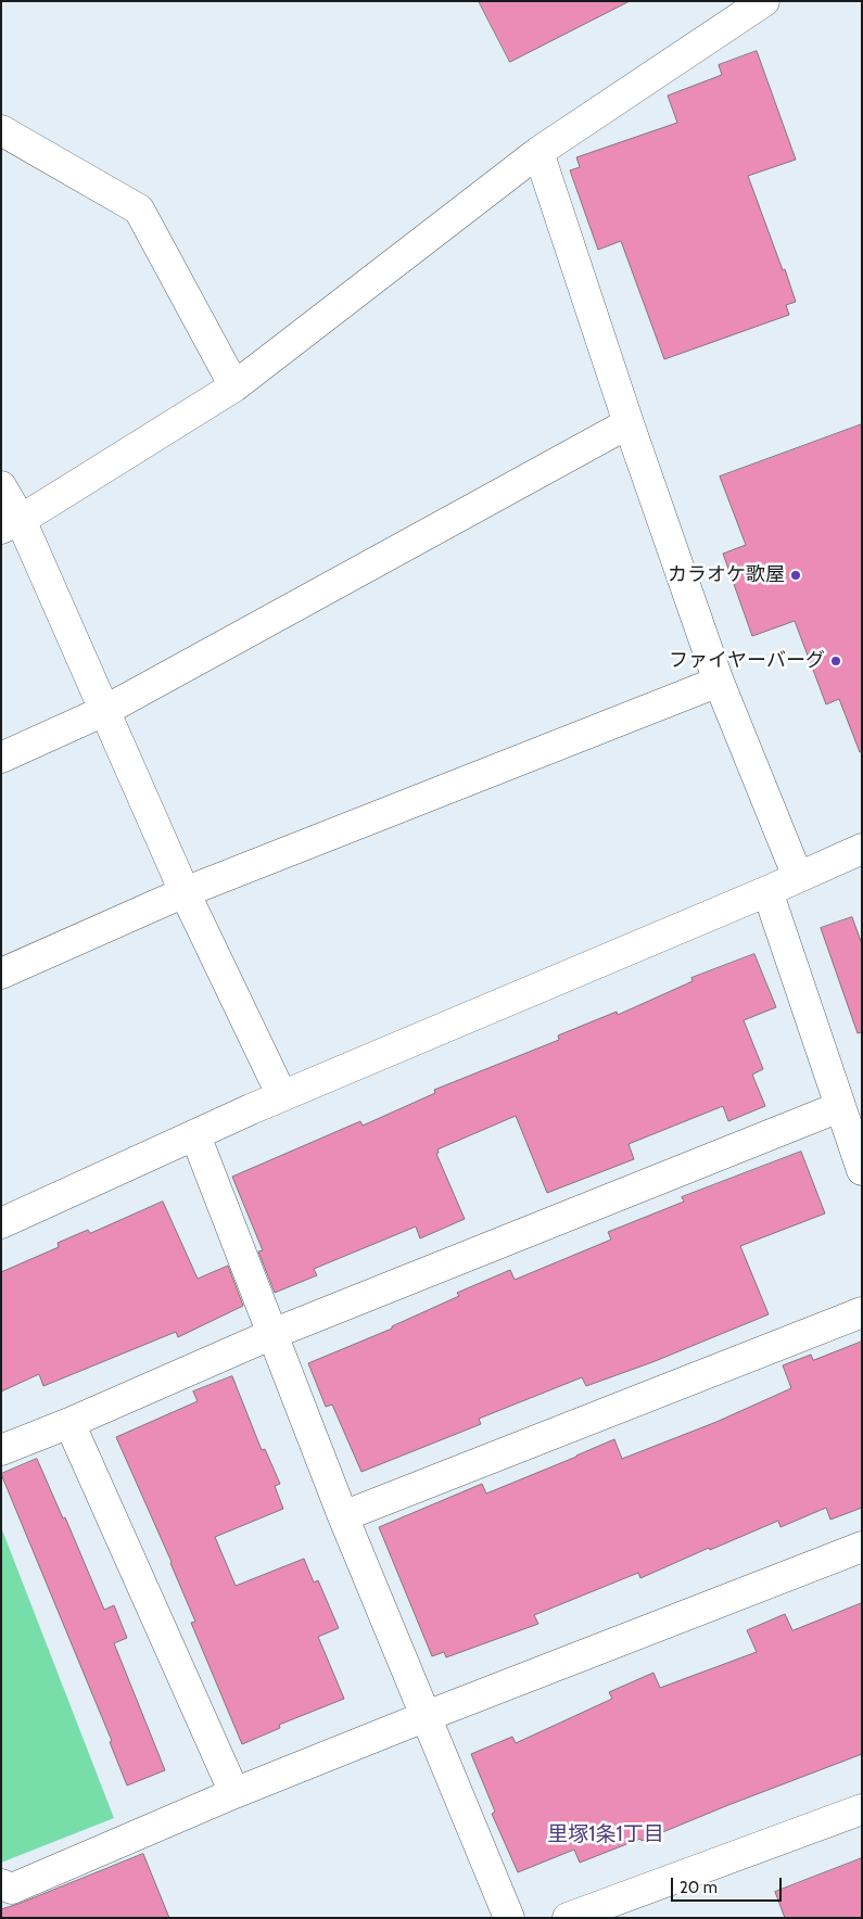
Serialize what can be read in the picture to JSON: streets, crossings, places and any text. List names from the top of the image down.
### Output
{
  "districts": ["里塚1条1丁目"],
  "places": ["カラオケ歌屋", "ファイヤーバーグ"],
  "scale_bar": "20 m"
}
